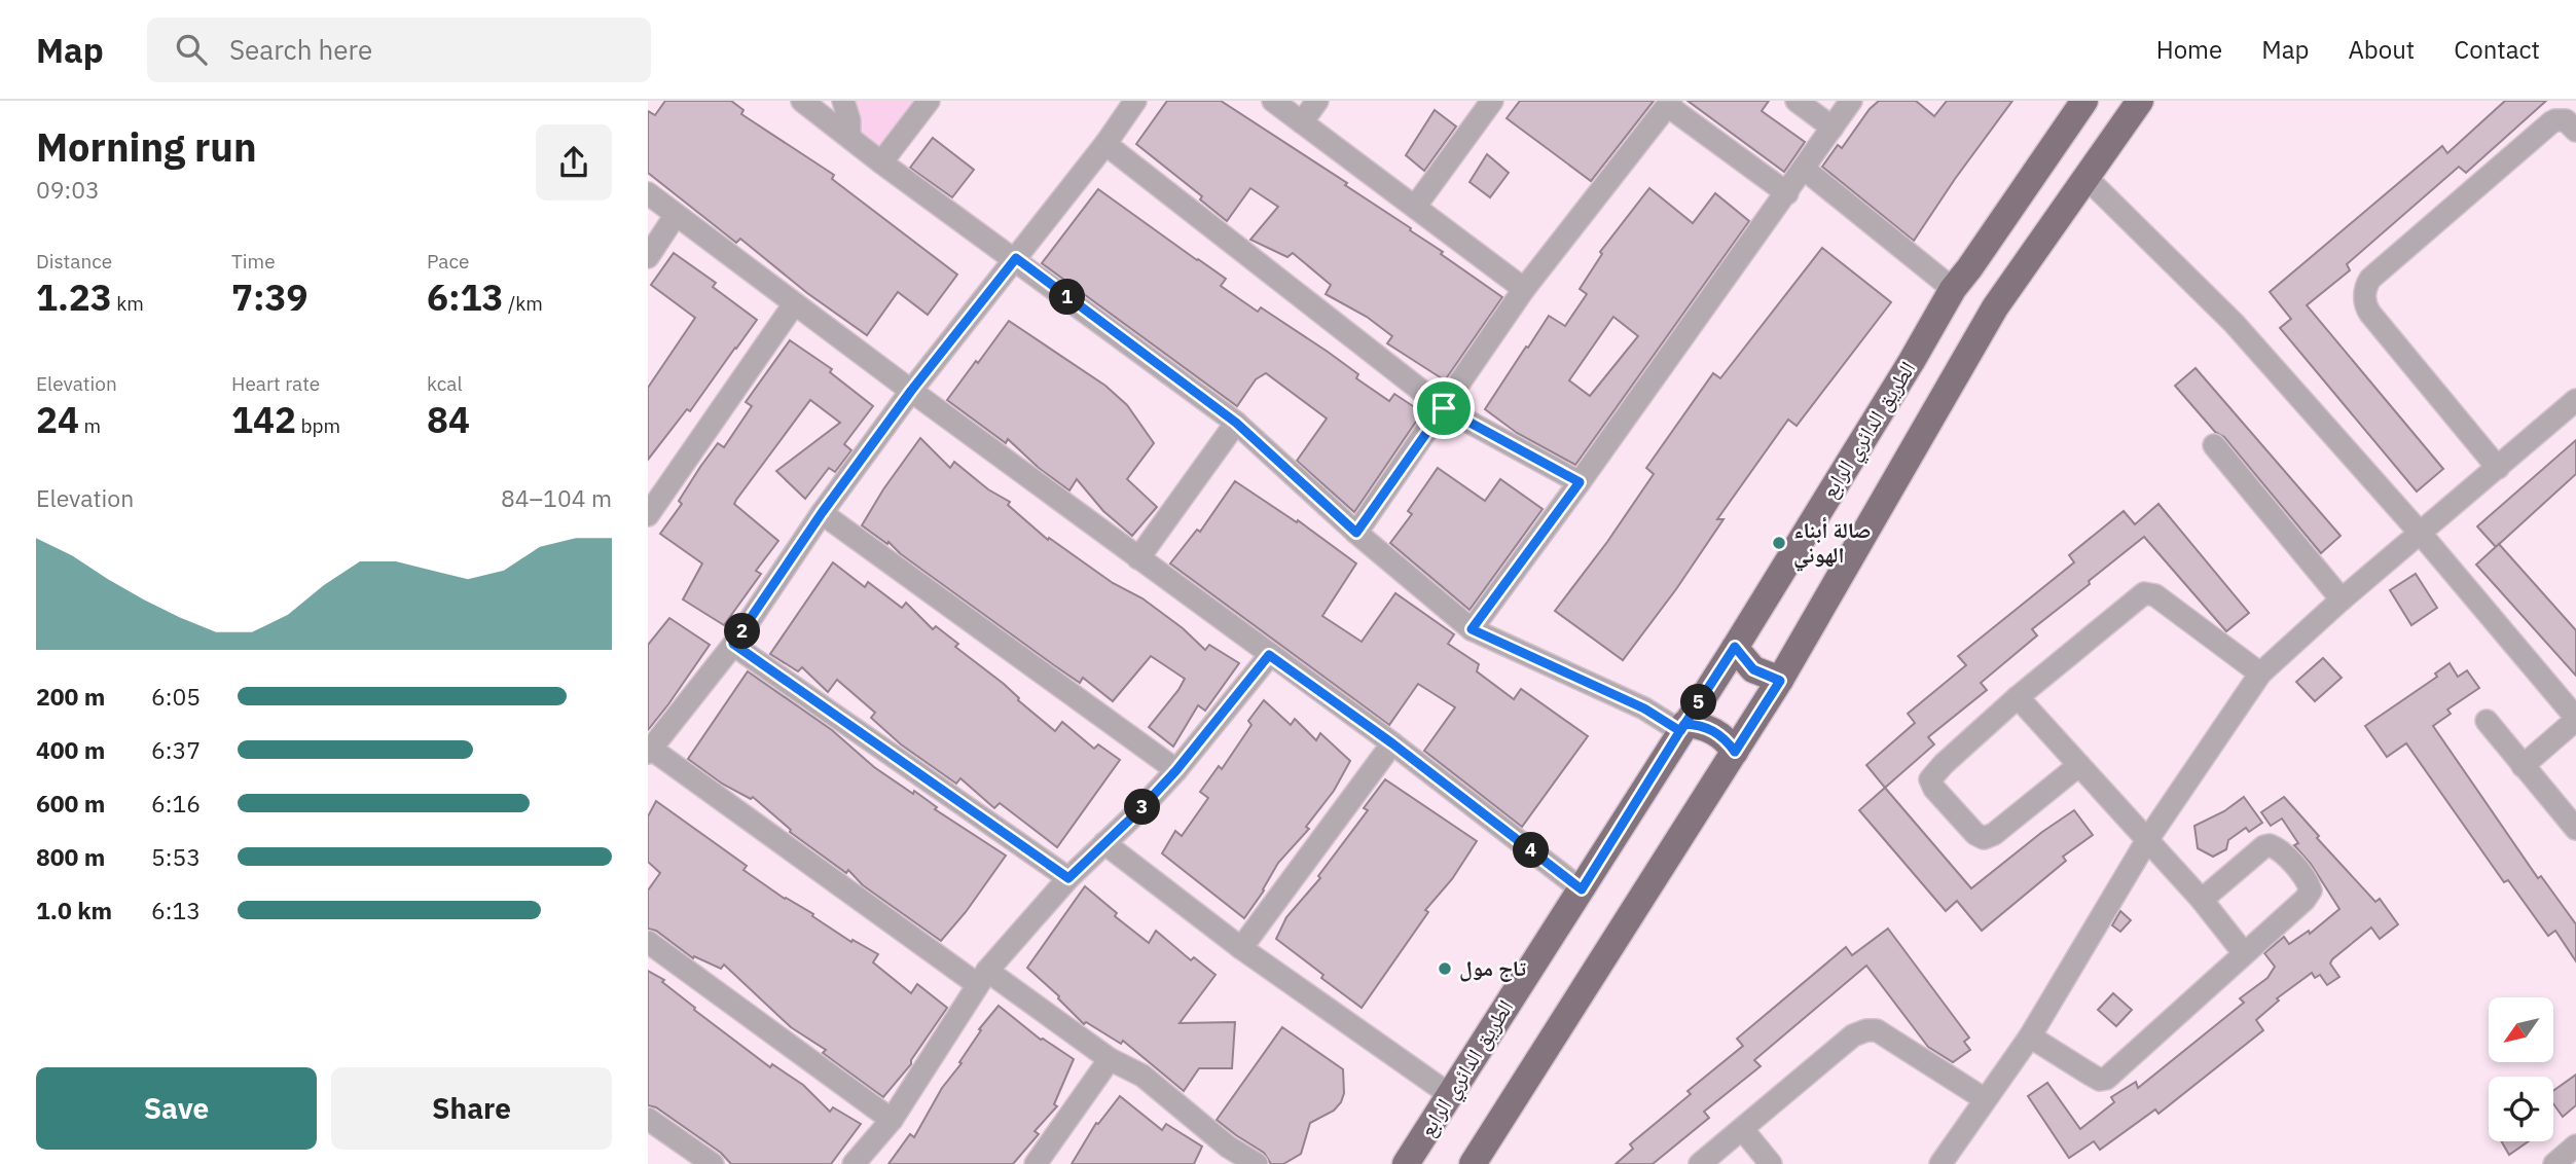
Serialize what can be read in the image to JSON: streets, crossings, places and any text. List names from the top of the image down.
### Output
{
  "streets": {
    "main road": ["الطريق الدائري الرابع"]
  },
  "places": ["صالة أبناء الهوني", "تاج مول"],
  "north": "bottom left",
  "page": {
    "header": "Map",
    "search": "Search here",
    "nav": [
      "Home",
      "Map",
      "About",
      "Contact"
    ],
    "heading": ["Morning run", "09:03"],
    "stats": [
      ["Distance", "1.23 km"],
      ["Time", "7:39"],
      ["Pace", "6:13 /km"],
      ["Elevation", "24 m"],
      ["Heart rate", "142 bpm"],
      ["kcal", "84"]
    ],
    "pins": [
      "1",
      "2",
      "5",
      "3",
      "4"
    ],
    "chart": ["Elevation", "84–104 m"],
    "list": [
      {
        "name": "200 m",
        "note": "6:05"
      },
      {
        "name": "400 m",
        "note": "6:37"
      },
      {
        "name": "600 m",
        "note": "6:16"
      },
      {
        "name": "800 m",
        "note": "5:53"
      },
      {
        "name": "1.0 km",
        "note": "6:13"
      }
    ],
    "buttons": ["Save", "Share"]
  }
}
